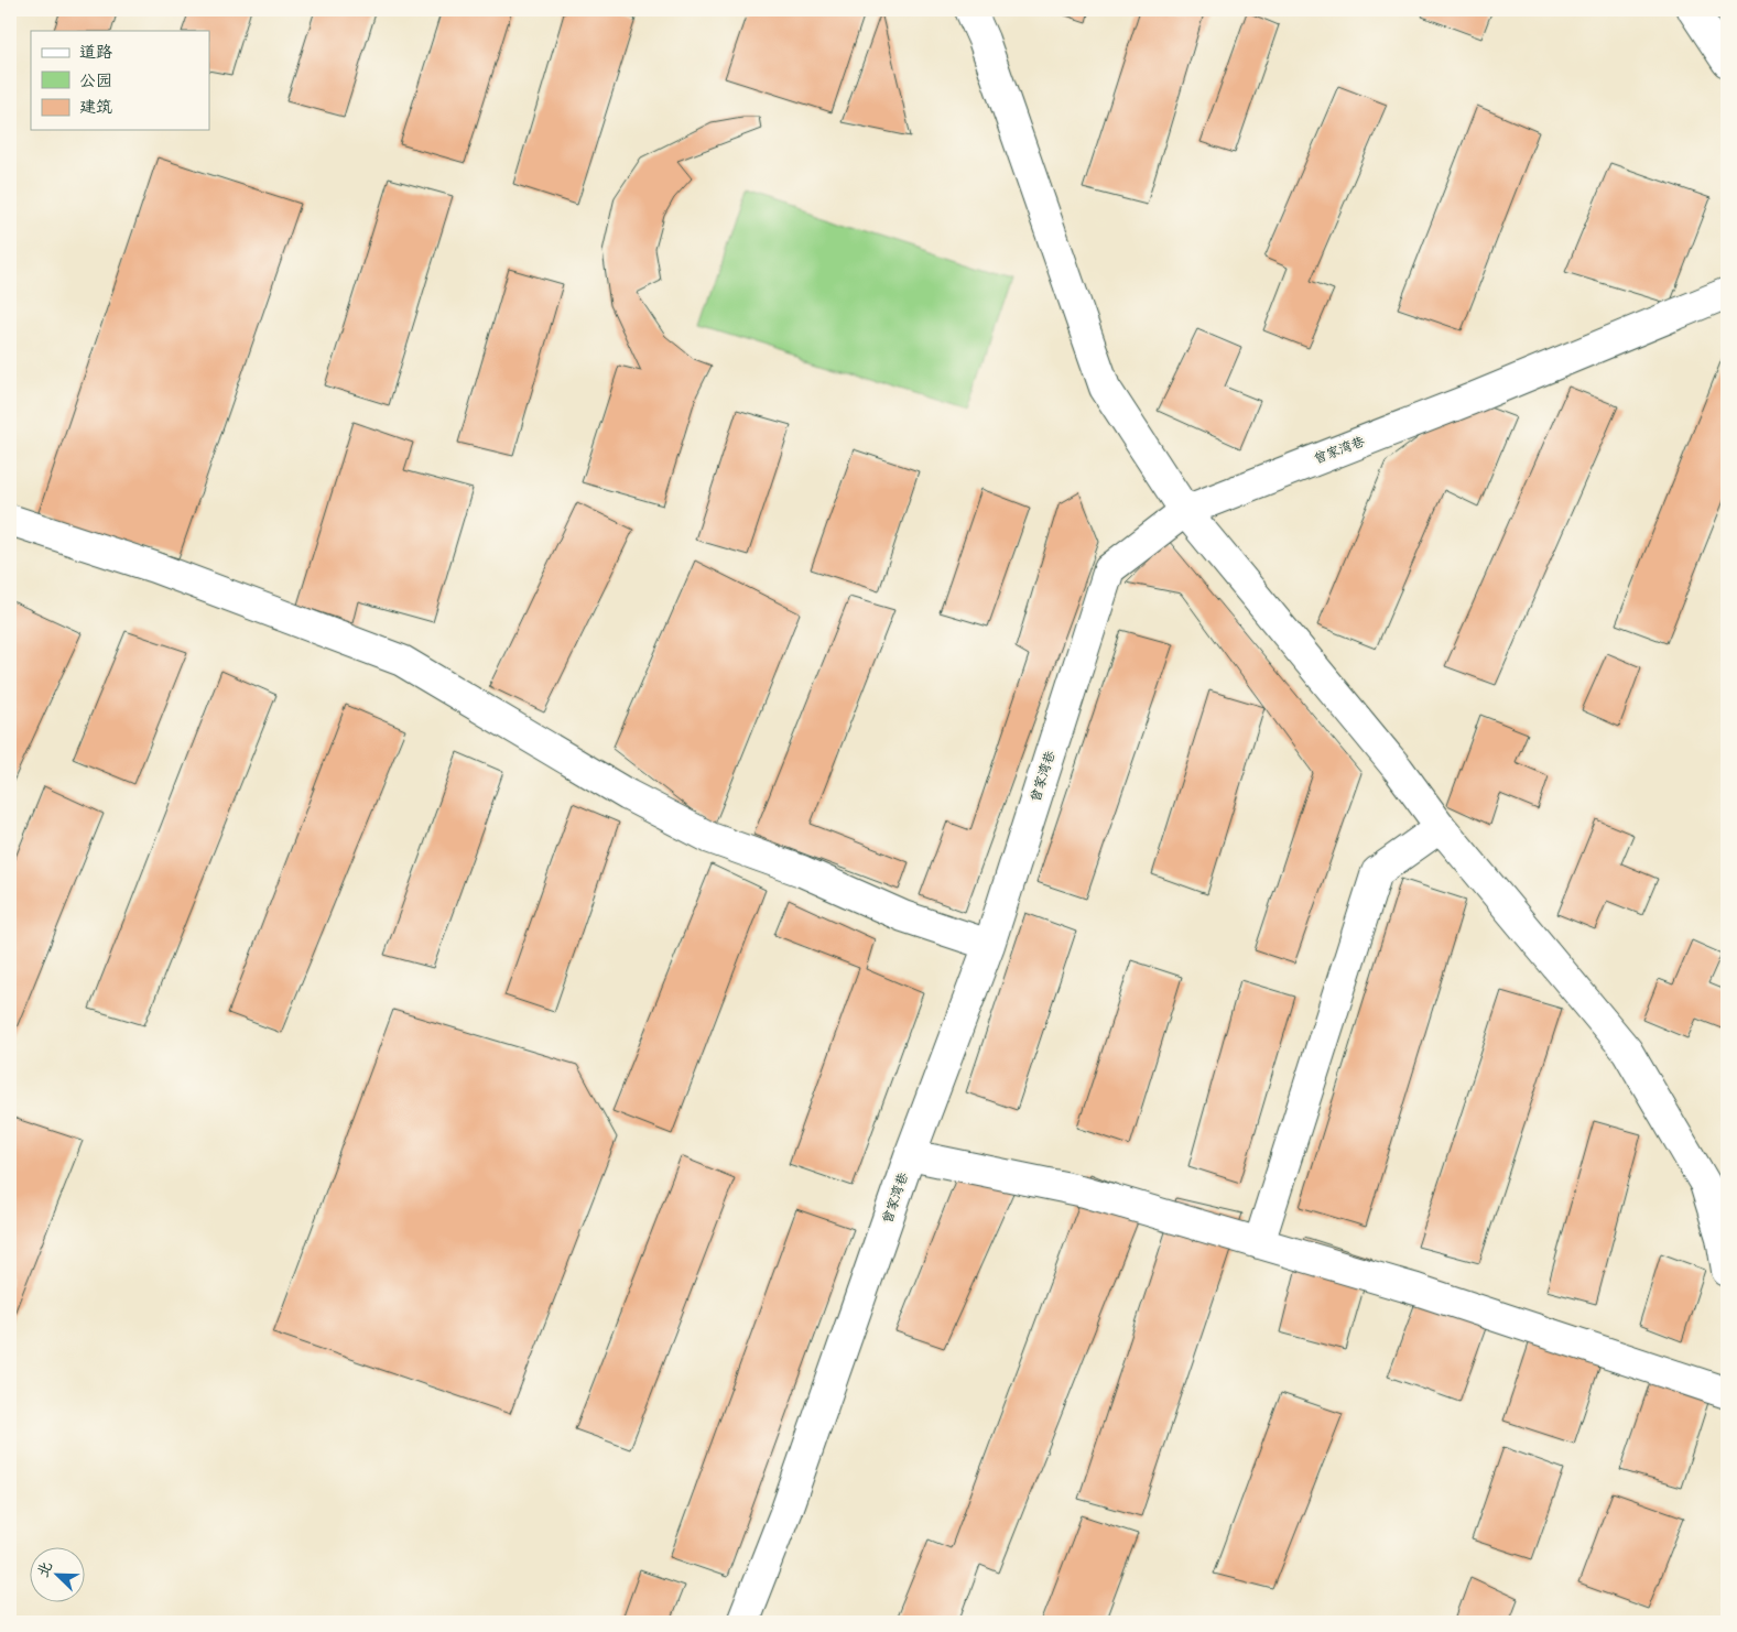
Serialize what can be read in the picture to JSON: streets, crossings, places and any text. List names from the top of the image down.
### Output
{
  "streets": {
    "street": ["曾家湾巷"]
  },
  "legend": ["道路", "公园", "建筑"],
  "north": "top left"
}
